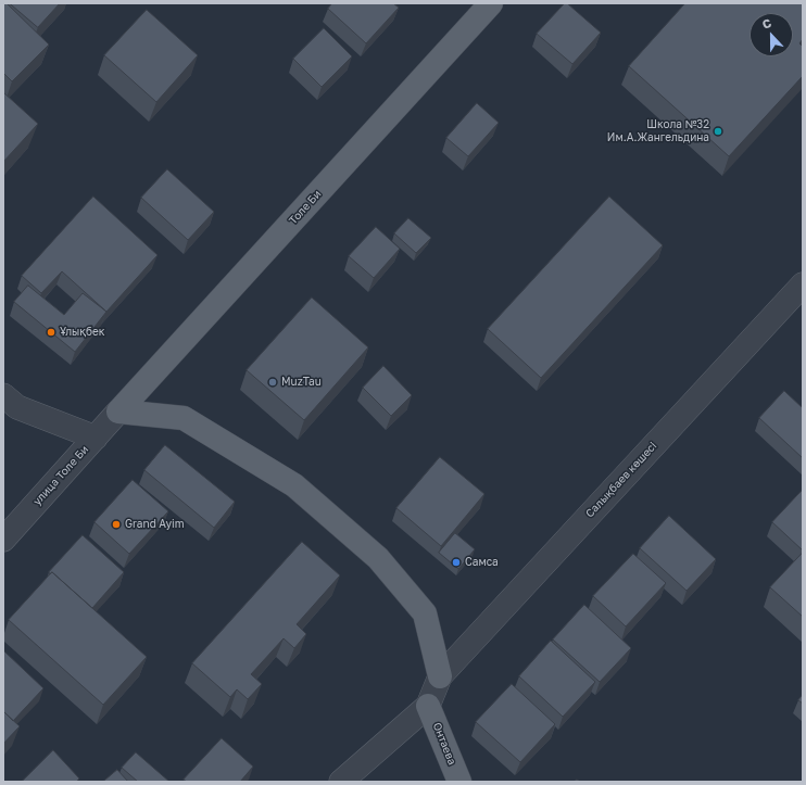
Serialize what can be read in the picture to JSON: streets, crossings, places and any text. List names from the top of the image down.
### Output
{
  "streets": {
    "main road": ["Толе Би", "Онтаева"],
    "street": ["улица Толе Би", "Салықбаев көшесі"]
  },
  "crossings": [
    ["Толе Би", "улица Толе Би"]
  ],
  "places": [
    "Школа №32 Им.А.Жангельдина",
    "Ұлықбек",
    "MuzTau",
    "Grand Ayim",
    "Самса"
  ],
  "north": "top"
}
